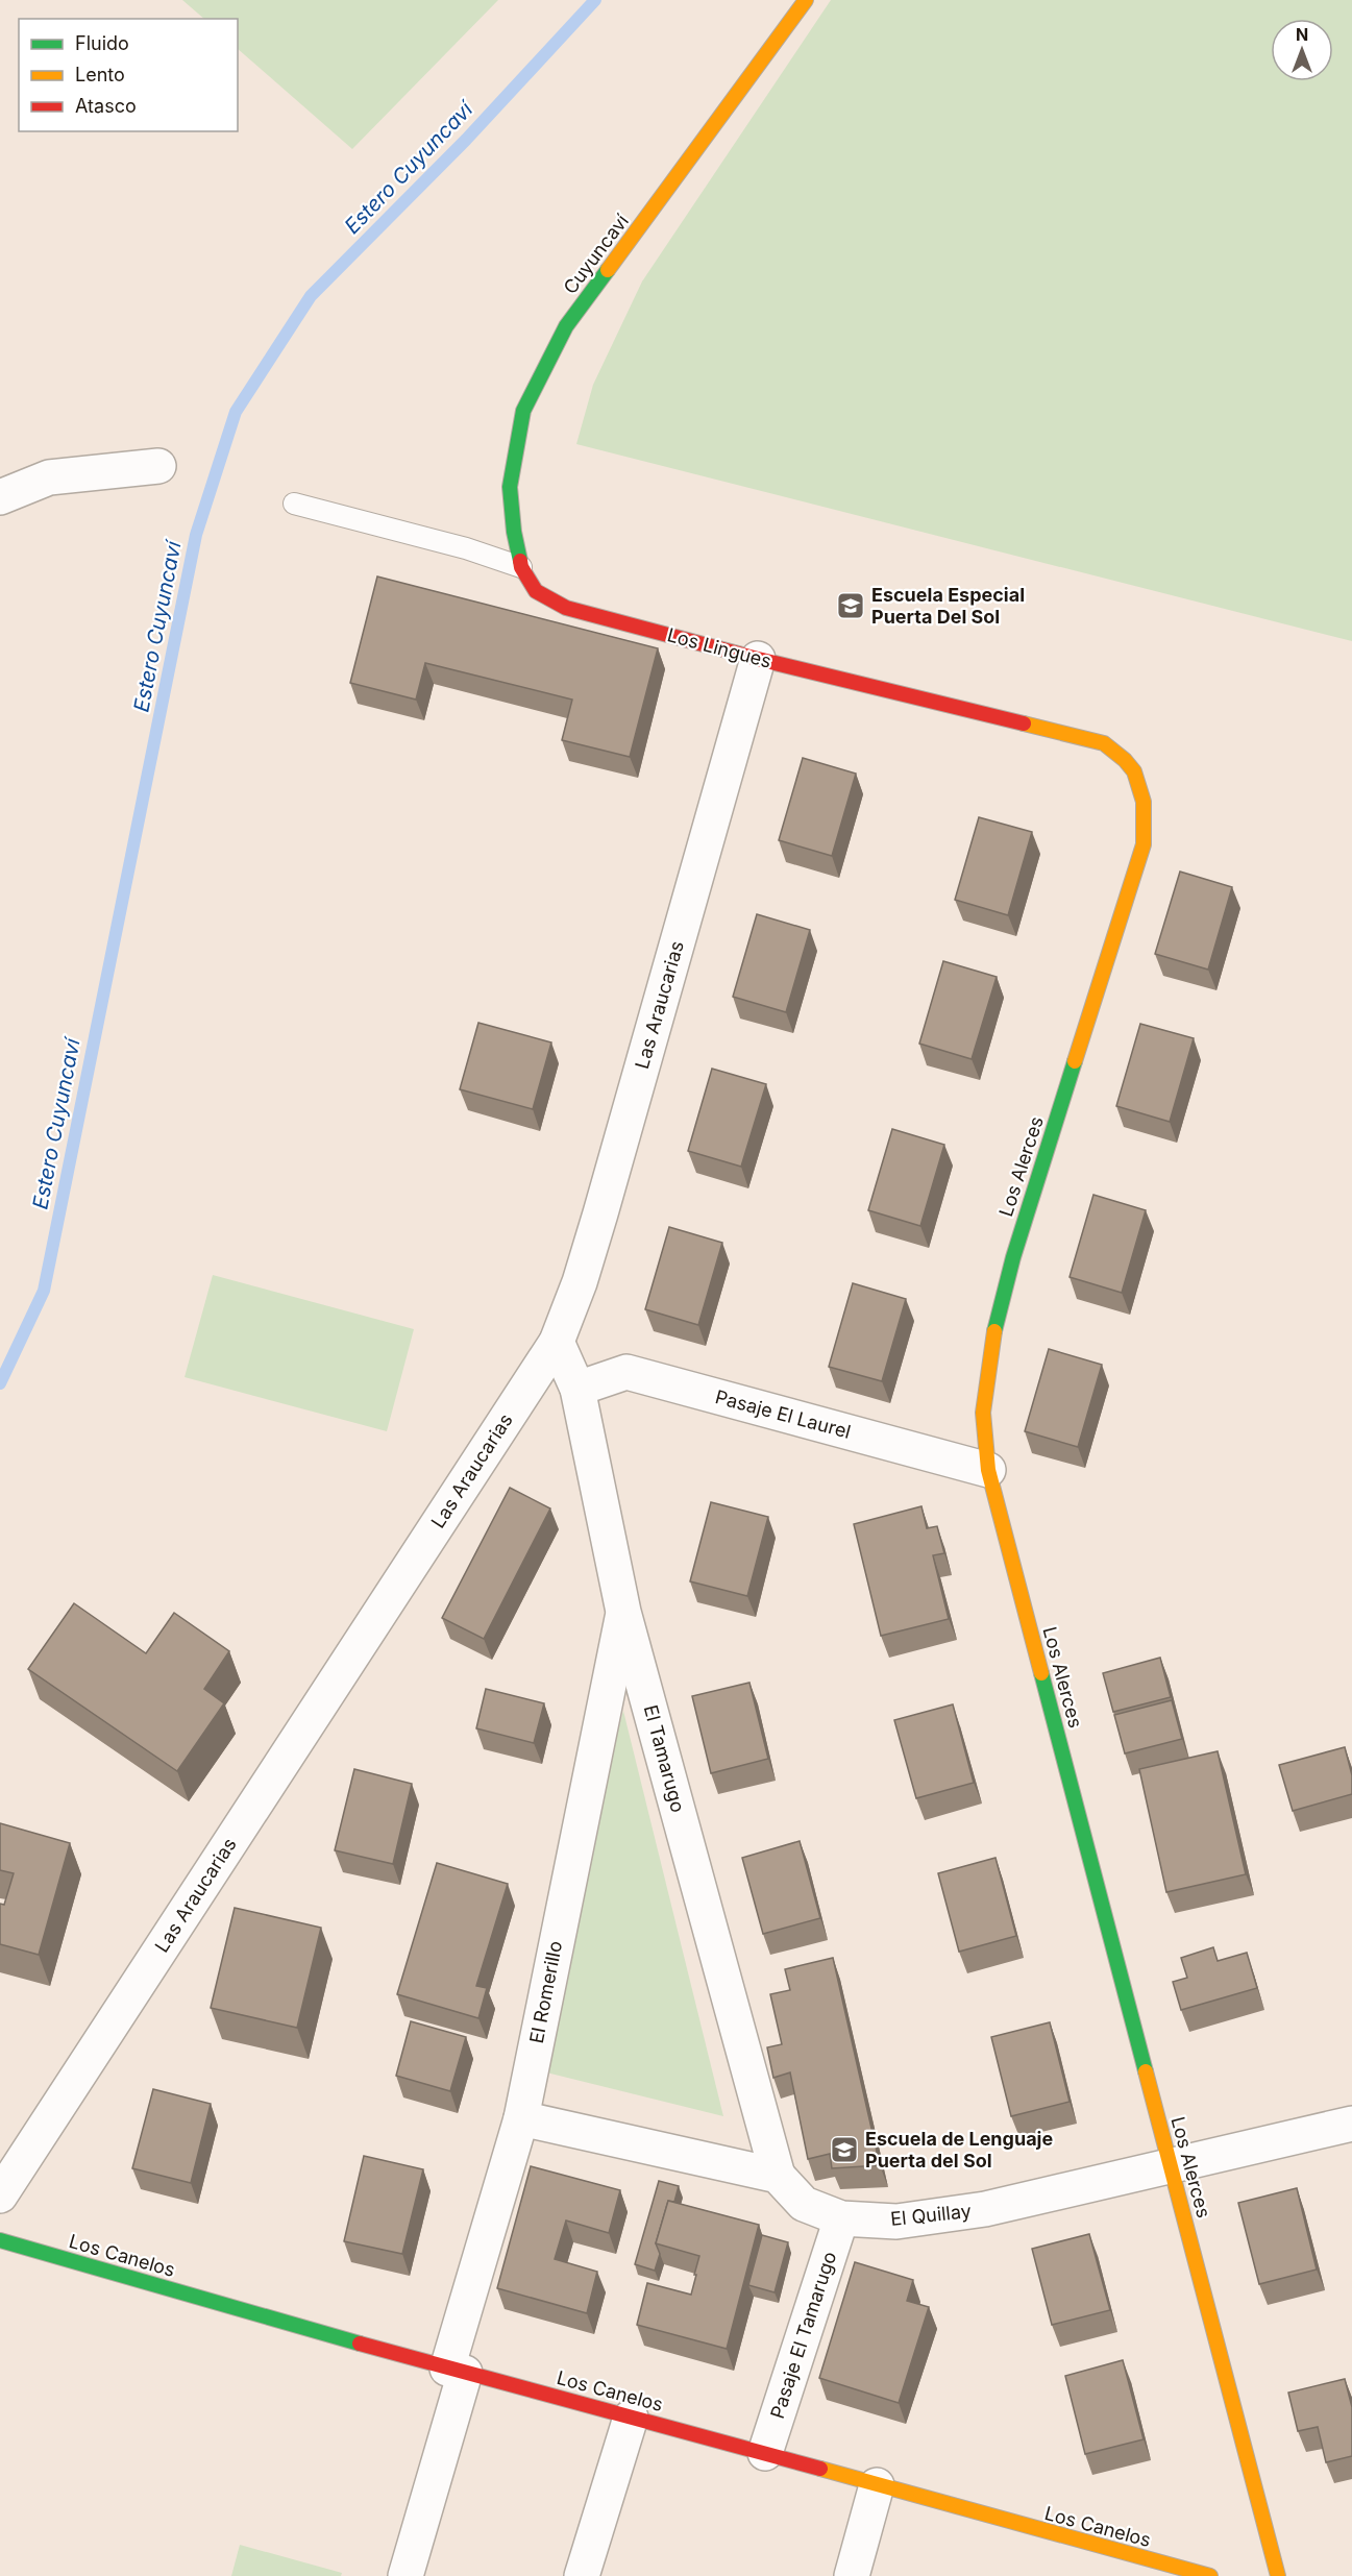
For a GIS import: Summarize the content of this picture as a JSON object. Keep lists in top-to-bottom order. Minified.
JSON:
{"streets":{"street":["Cuyuncaví","Los Lingues","Las Araucarias","Los Alerces","Pasaje El Laurel","El Tamarugo","El Romerillo","El Quillay","Los Canelos","Pasaje El Tamarugo"]},"crossings":[["Cuyuncaví","Los Lingues"],["Los Lingues","Las Araucarias"],["Los Lingues","Los Alerces"],["Las Araucarias","El Tamarugo"],["Los Alerces","Pasaje El Laurel"],["Los Alerces","El Quillay"],["Pasaje El Laurel","El Tamarugo"],["El Tamarugo","El Romerillo"],["El Tamarugo","El Quillay"],["El Romerillo","Los Canelos"],["El Quillay","Pasaje El Tamarugo"],["Los Canelos","Pasaje El Tamarugo"]],"water":["Estero Cuyuncaví"],"places":{"school or university":["Escuela Especial Puerta Del Sol","Escuela de Lenguaje Puerta del Sol"]},"legend":["Fluido","Lento","Atasco"],"north":"top"}
